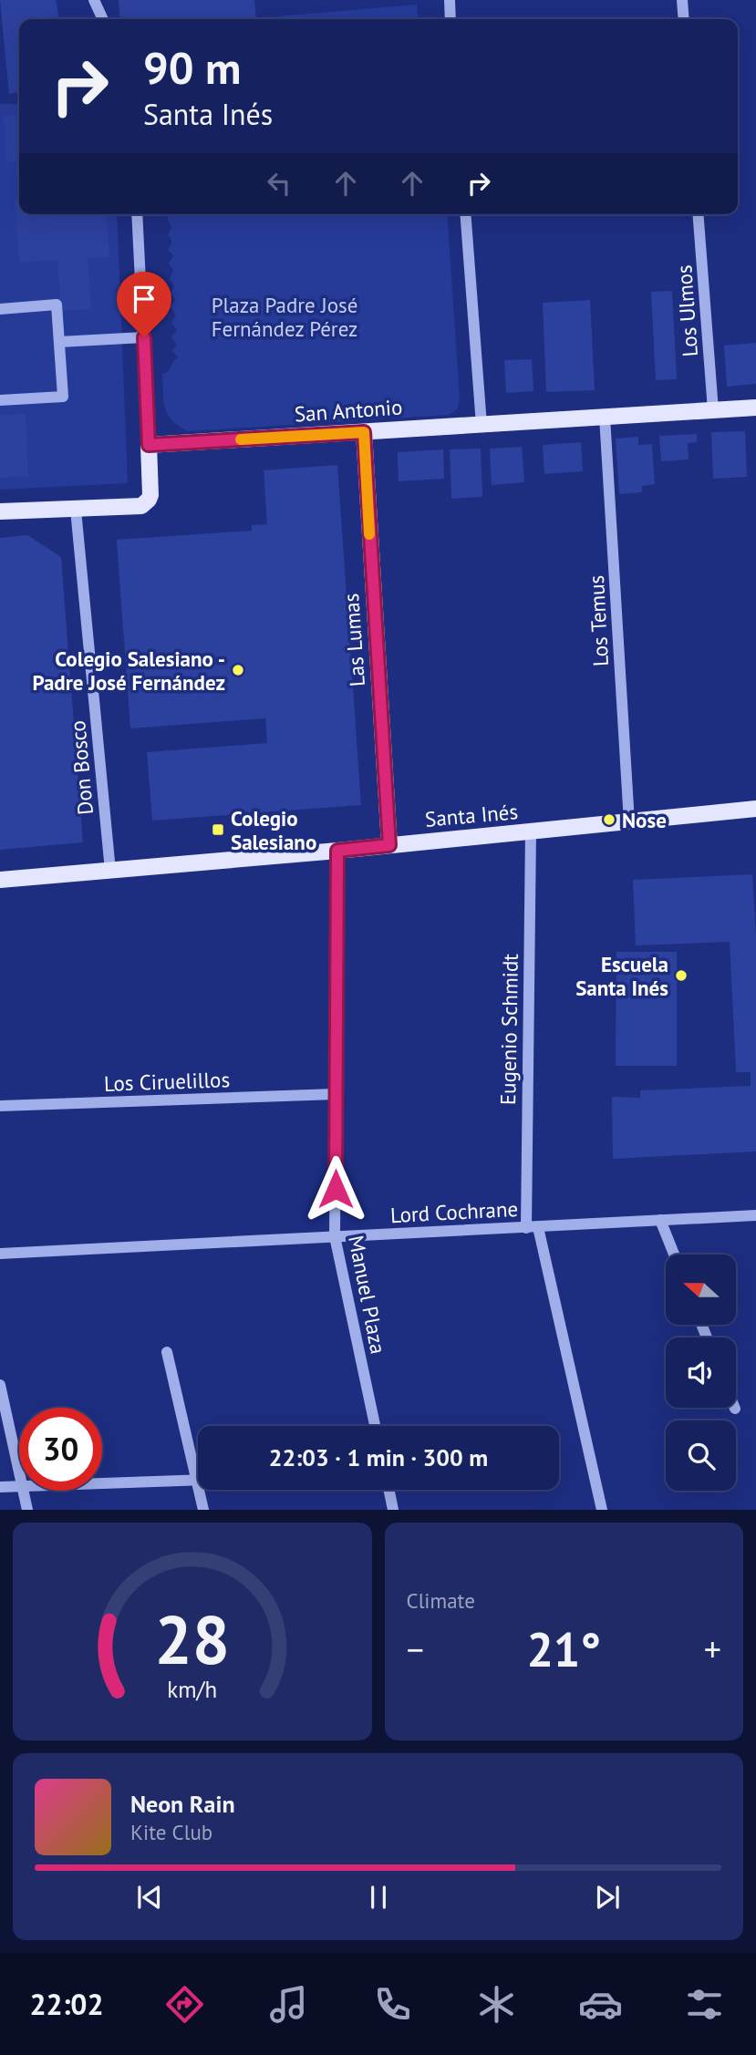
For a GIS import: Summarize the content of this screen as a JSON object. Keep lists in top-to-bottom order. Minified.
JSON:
{"streets":{"main road":["San Antonio","Las Lumas","Santa Inés"],"street":["Los Ulmos","Los Temus","Don Bosco","Eugenio Schmidt","Los Ciruelillos","Lord Cochrane","Manuel Plaza"]},"crossings":[["Los Ulmos","San Antonio"],["San Antonio","Los Temus"],["San Antonio","Las Lumas"],["Los Temus","Santa Inés"],["Las Lumas","Santa Inés"],["Don Bosco","Santa Inés"],["Santa Inés","Eugenio Schmidt"],["Santa Inés","Manuel Plaza"],["Eugenio Schmidt","Lord Cochrane"],["Los Ciruelillos","Manuel Plaza"],["Lord Cochrane","Manuel Plaza"]],"parks":["Plaza Padre José Fernández Pérez"],"places":{"other":["Colegio Salesiano - Padre José Fernández","Nose","Escuela Santa Inés"],"transit":["Colegio Salesiano"]},"north":"left","page":{"turn":["90 m","Santa Inés"],"limit":"30","trip":"22:03 · 1 min · 300 m","tile":"Climate","heat":["−","21°","+"],"song":["Neon Rain","Kite Club"],"tabs":"22:02","gauge":["28","km/h"]}}
